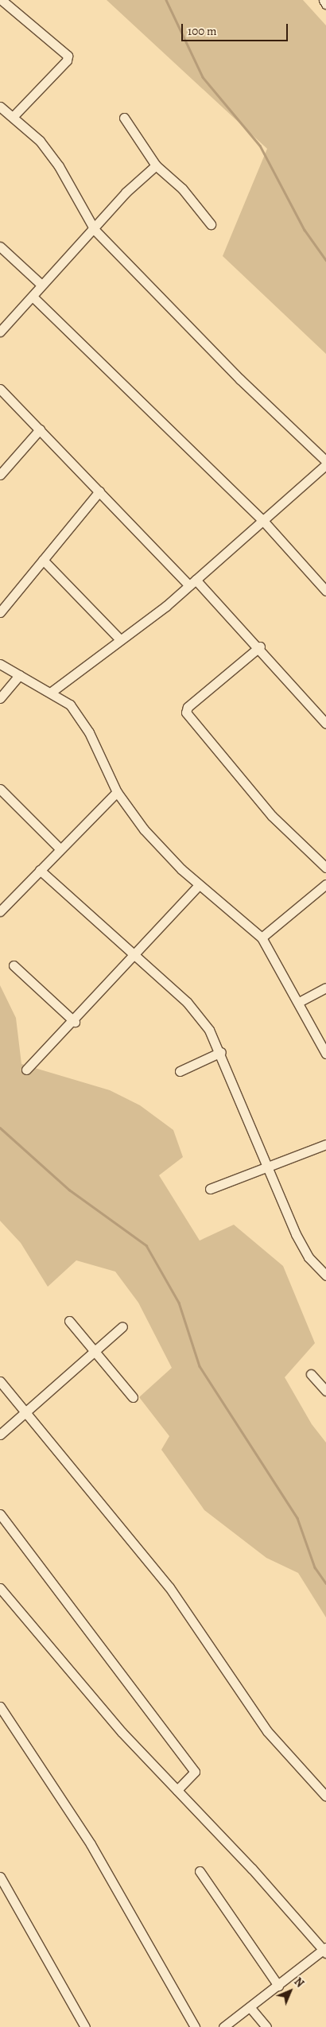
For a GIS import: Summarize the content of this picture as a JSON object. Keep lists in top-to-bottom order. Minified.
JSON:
{"scale_bar":"100 m","north":"top right"}
